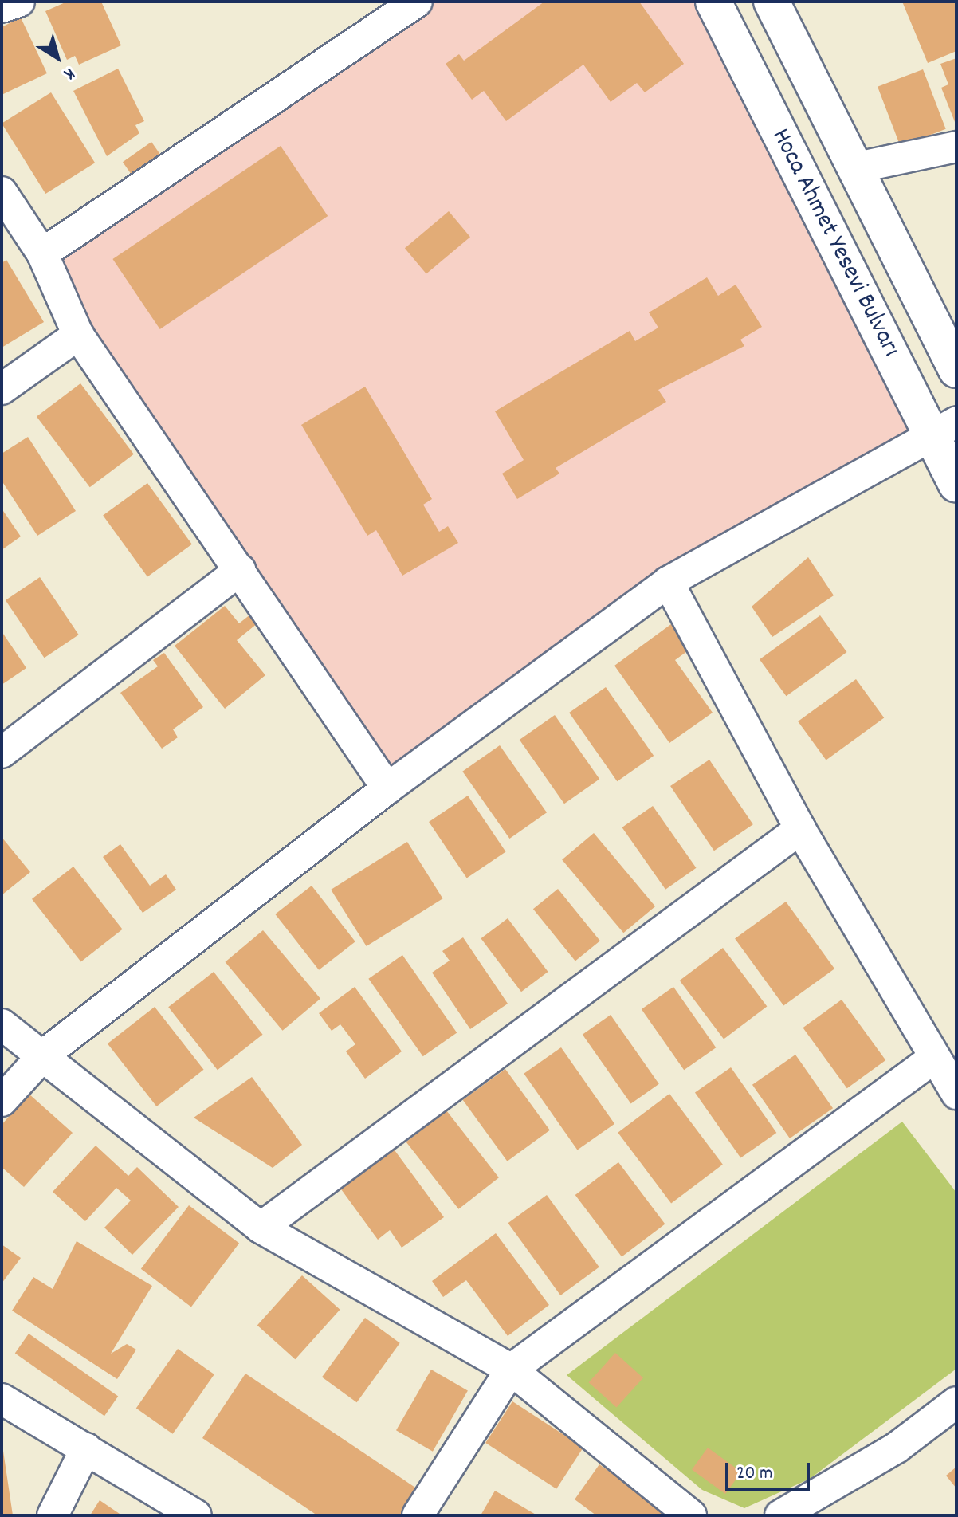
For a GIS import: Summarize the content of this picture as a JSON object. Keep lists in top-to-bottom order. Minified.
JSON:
{"streets":{"main road":["Hoca Ahmet Yesevi Bulvarı"]},"scale_bar":"20 m","north":"bottom right"}
